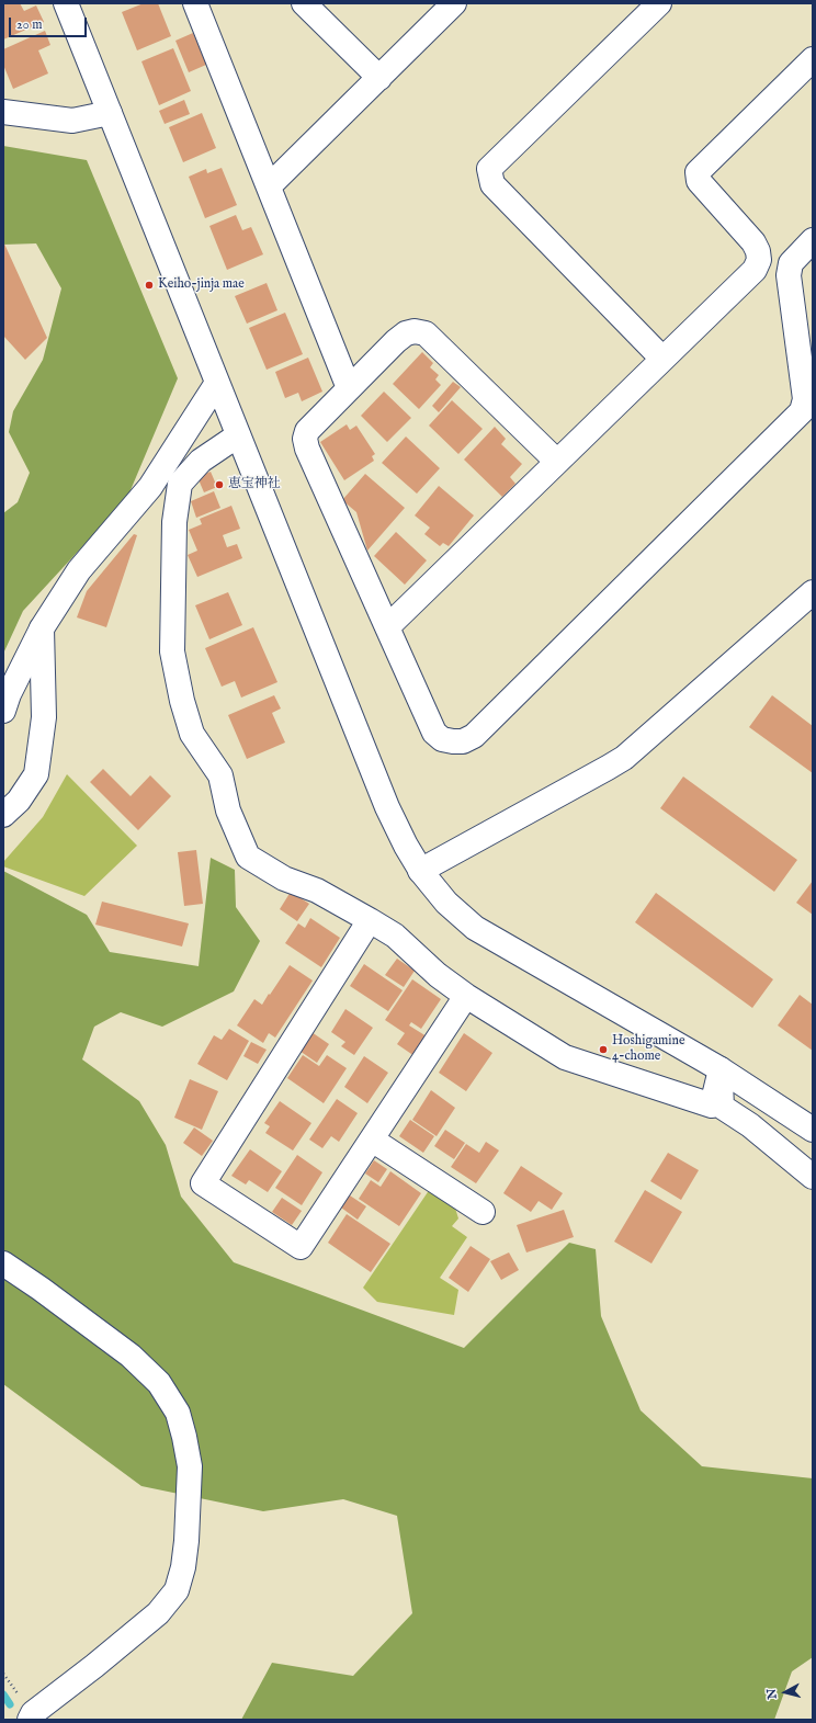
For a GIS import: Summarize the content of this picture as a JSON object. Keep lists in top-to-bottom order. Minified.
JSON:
{"places":["Keiho-jinja mae","恵宝神社","Hoshigamine 4-chome"],"scale_bar":"20 m","north":"left"}
